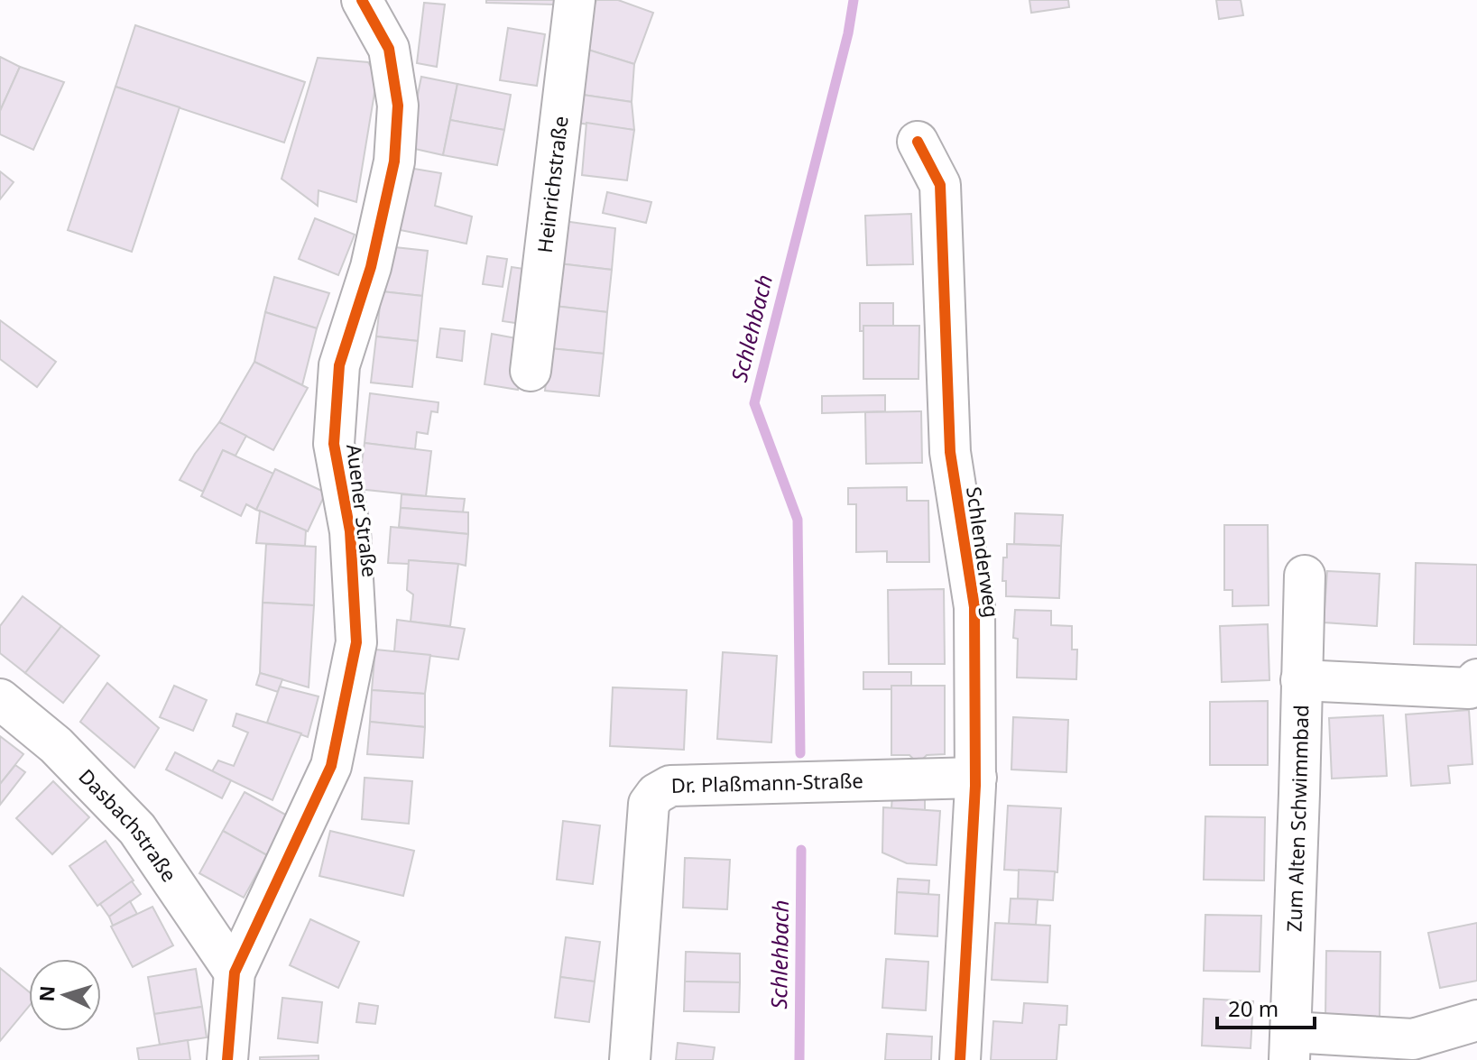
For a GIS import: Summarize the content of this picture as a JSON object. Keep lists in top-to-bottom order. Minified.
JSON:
{"streets":{"street":["Heinrichstraße","Auener Straße","Schlenderweg","Dr. Plaßmann-Straße","Zum Alten Schwimmbad","Dasbachstraße"]},"crossings":[["Auener Straße","Dasbachstraße"],["Schlenderweg","Dr. Plaßmann-Straße"]],"water":["Schlehbach"],"scale_bar":"20 m","north":"left"}
